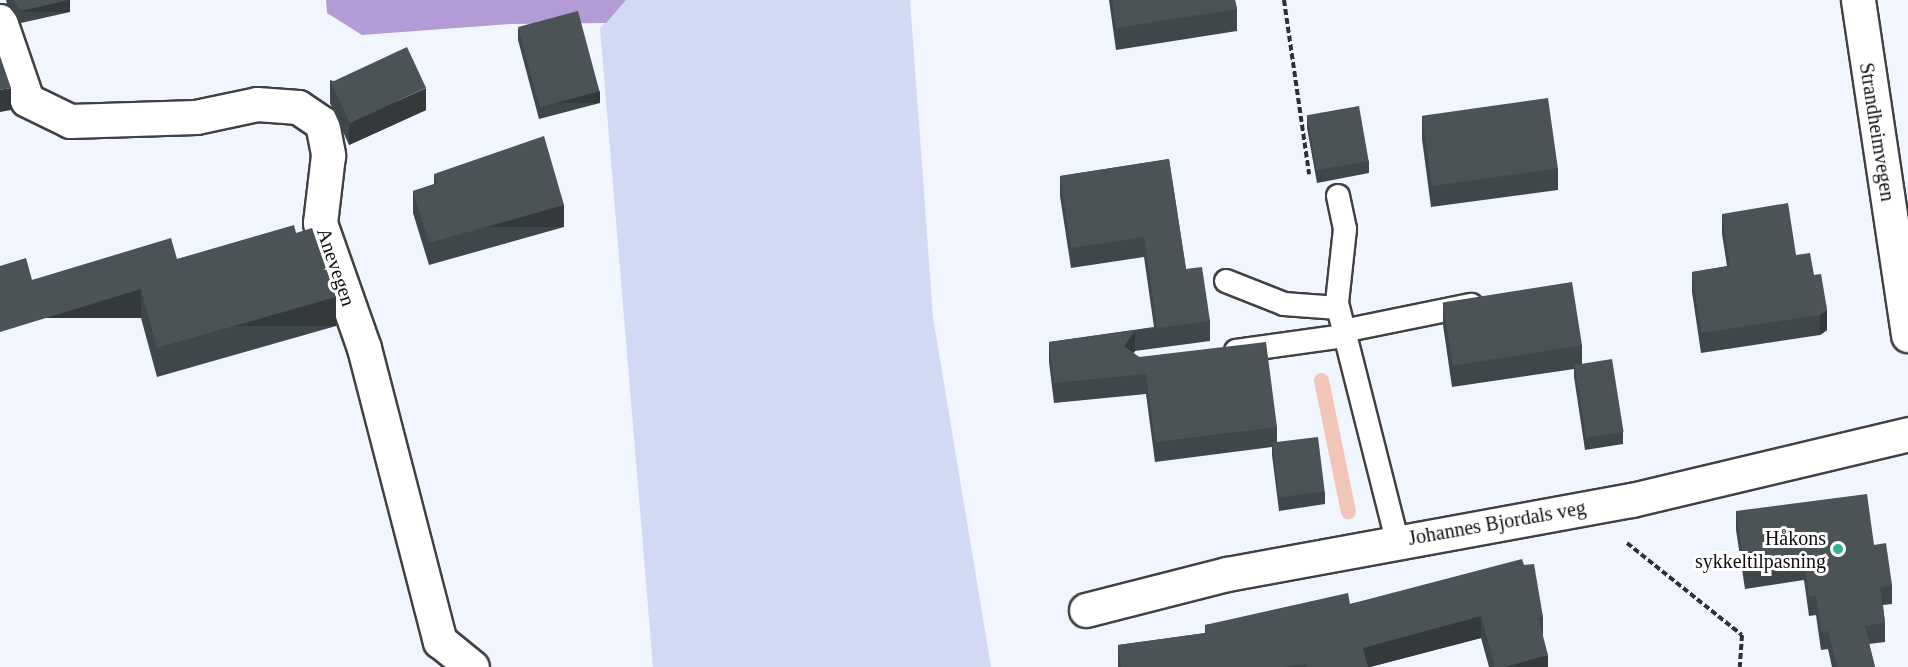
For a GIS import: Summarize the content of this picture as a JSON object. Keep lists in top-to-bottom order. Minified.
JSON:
{"streets":{"street":["Strandheimvegen","Anevegen","Johannes Bjordals veg"]},"places":["Håkons sykkeltilpasning"]}
